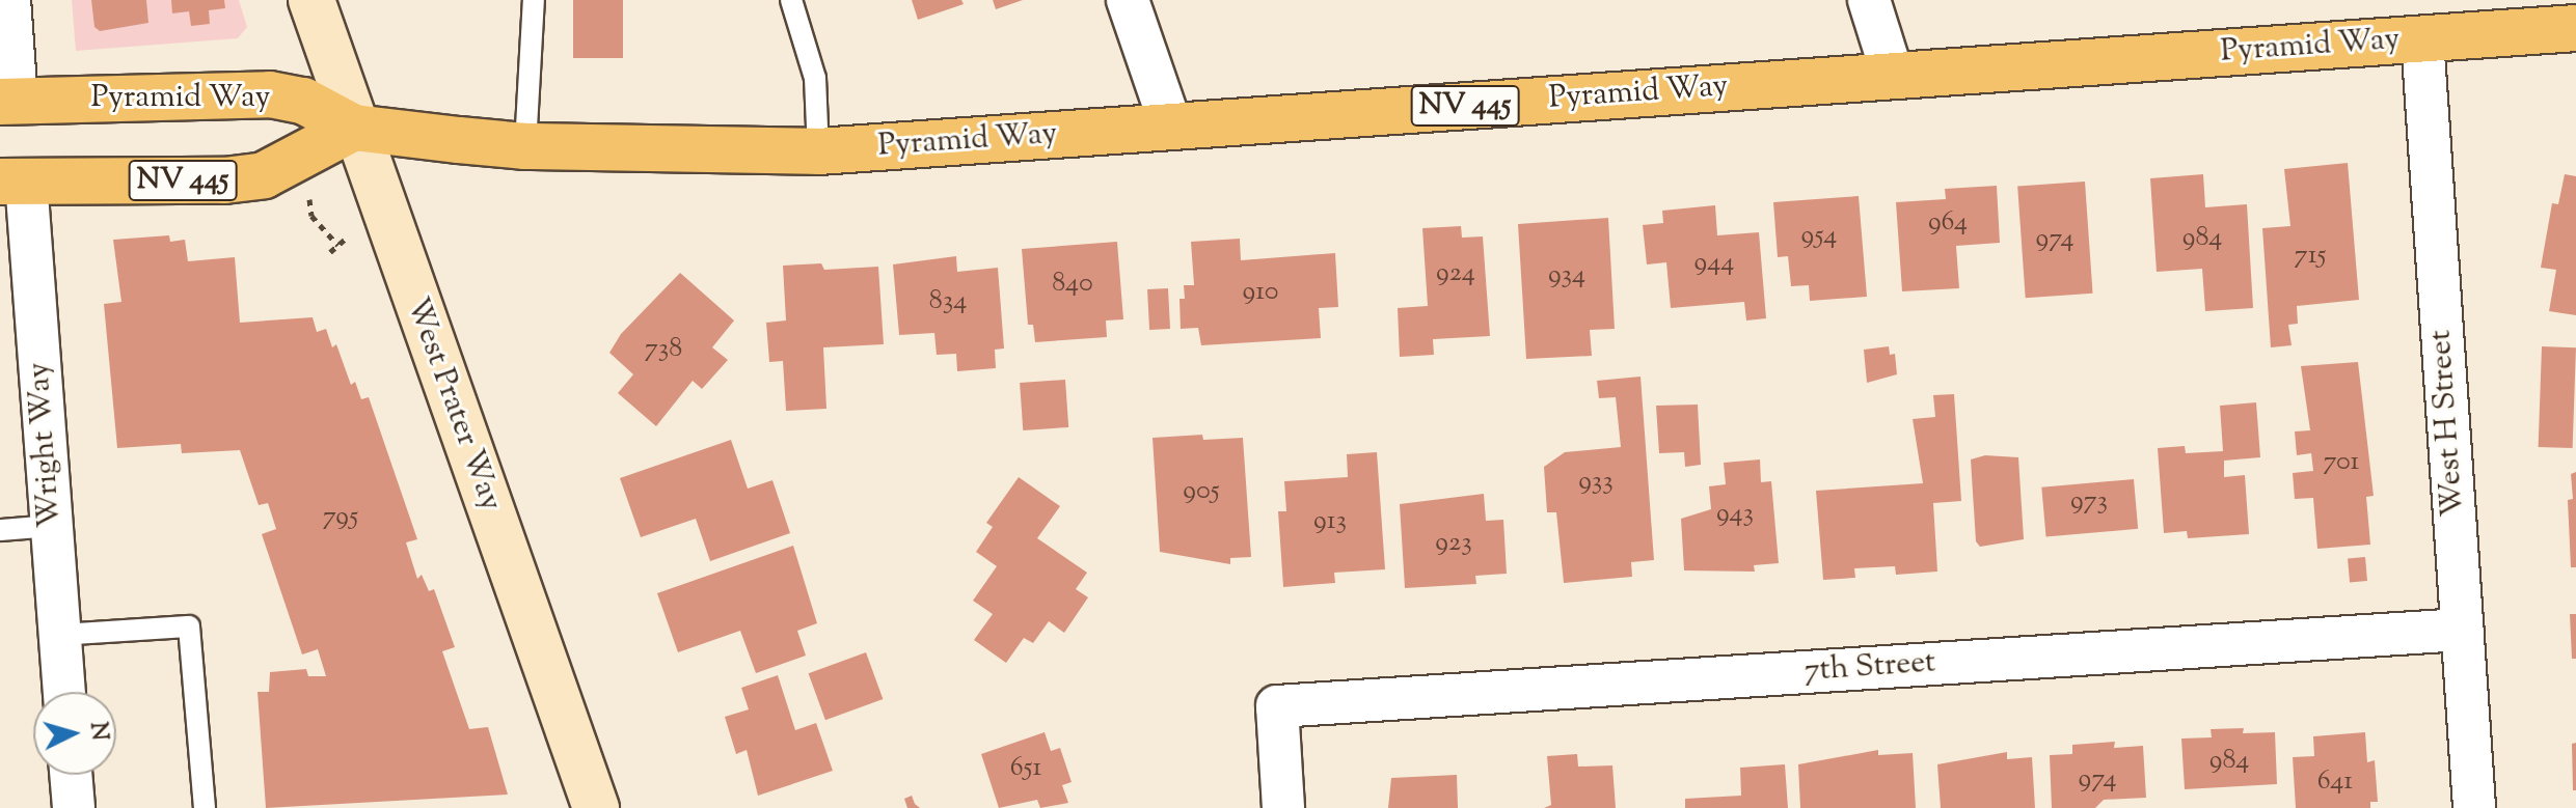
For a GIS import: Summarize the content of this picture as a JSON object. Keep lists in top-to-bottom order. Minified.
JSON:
{"streets":{"main road":["Pyramid Way","NV 445","West Prater Way"],"street":["West H Street","Wright Way","7th Street"]},"crossings":[["Pyramid Way","NV 445"],["Pyramid Way","West Prater Way"],["Pyramid Way","West H Street"],["NV 445","West Prater Way"],["NV 445","Wright Way"],["West H Street","7th Street"]],"house_numbers":["964","954","984","974","715","944","924","934","840","910","834","738","701","933","905","973","943","795","913","923","984","651","974","641"],"north":"right"}
